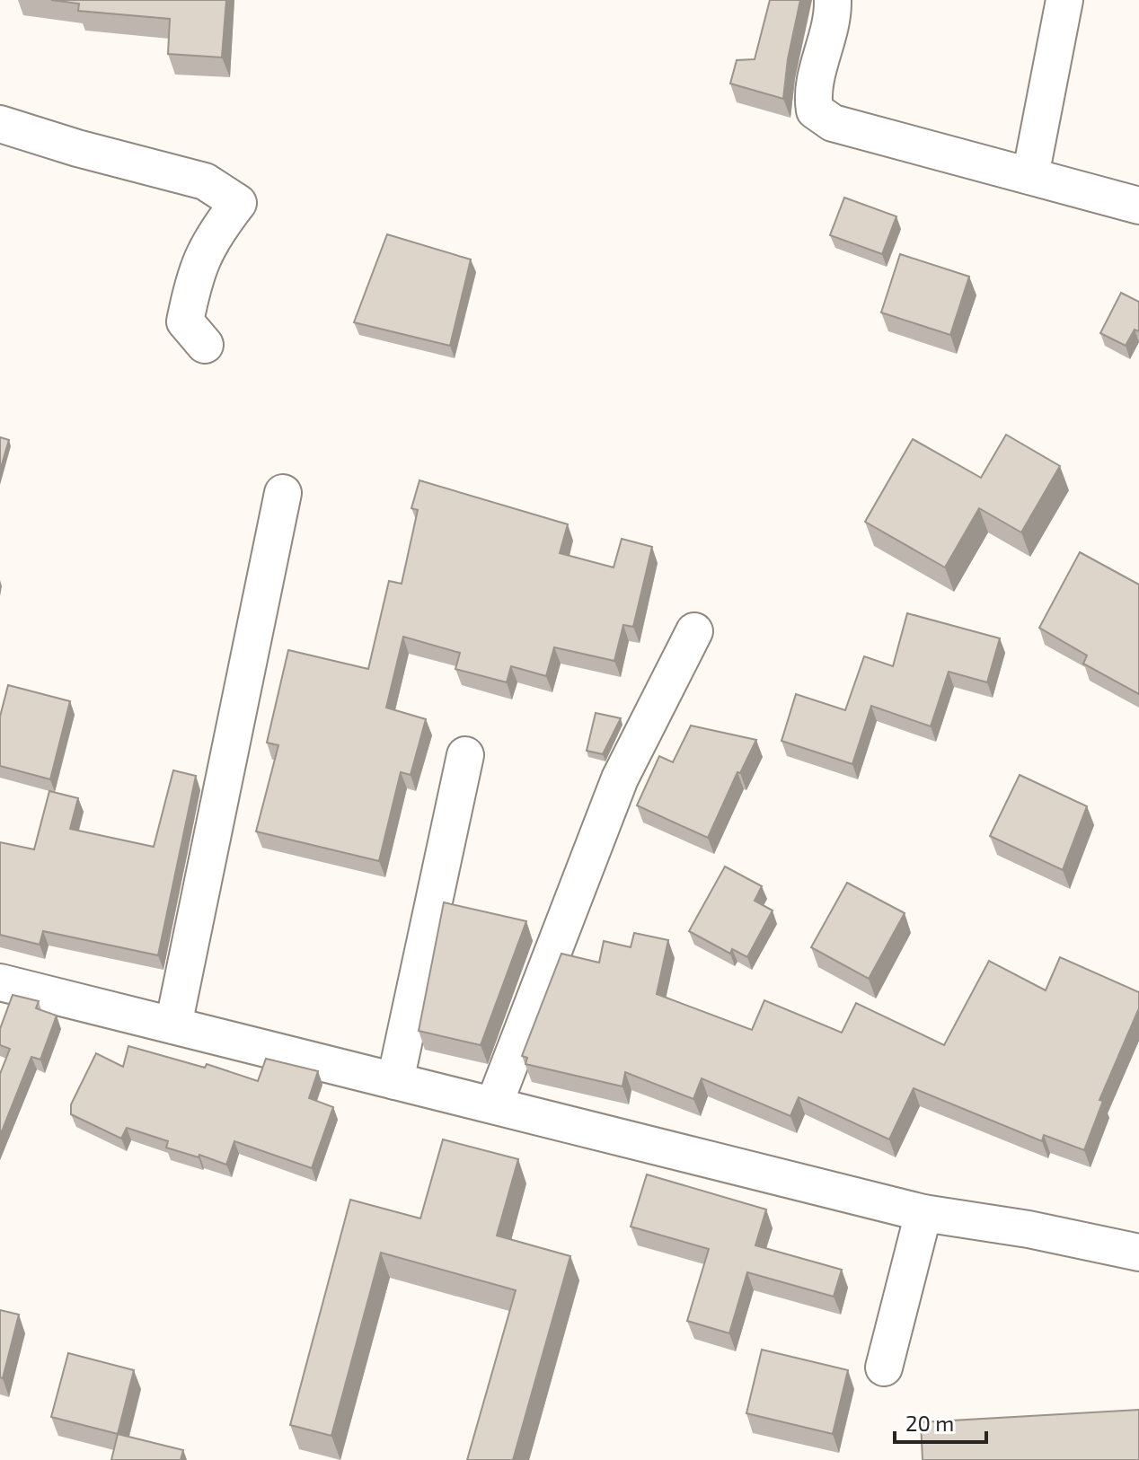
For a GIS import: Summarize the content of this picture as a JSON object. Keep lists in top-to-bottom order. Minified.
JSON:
{"scale_bar":"20 m"}
